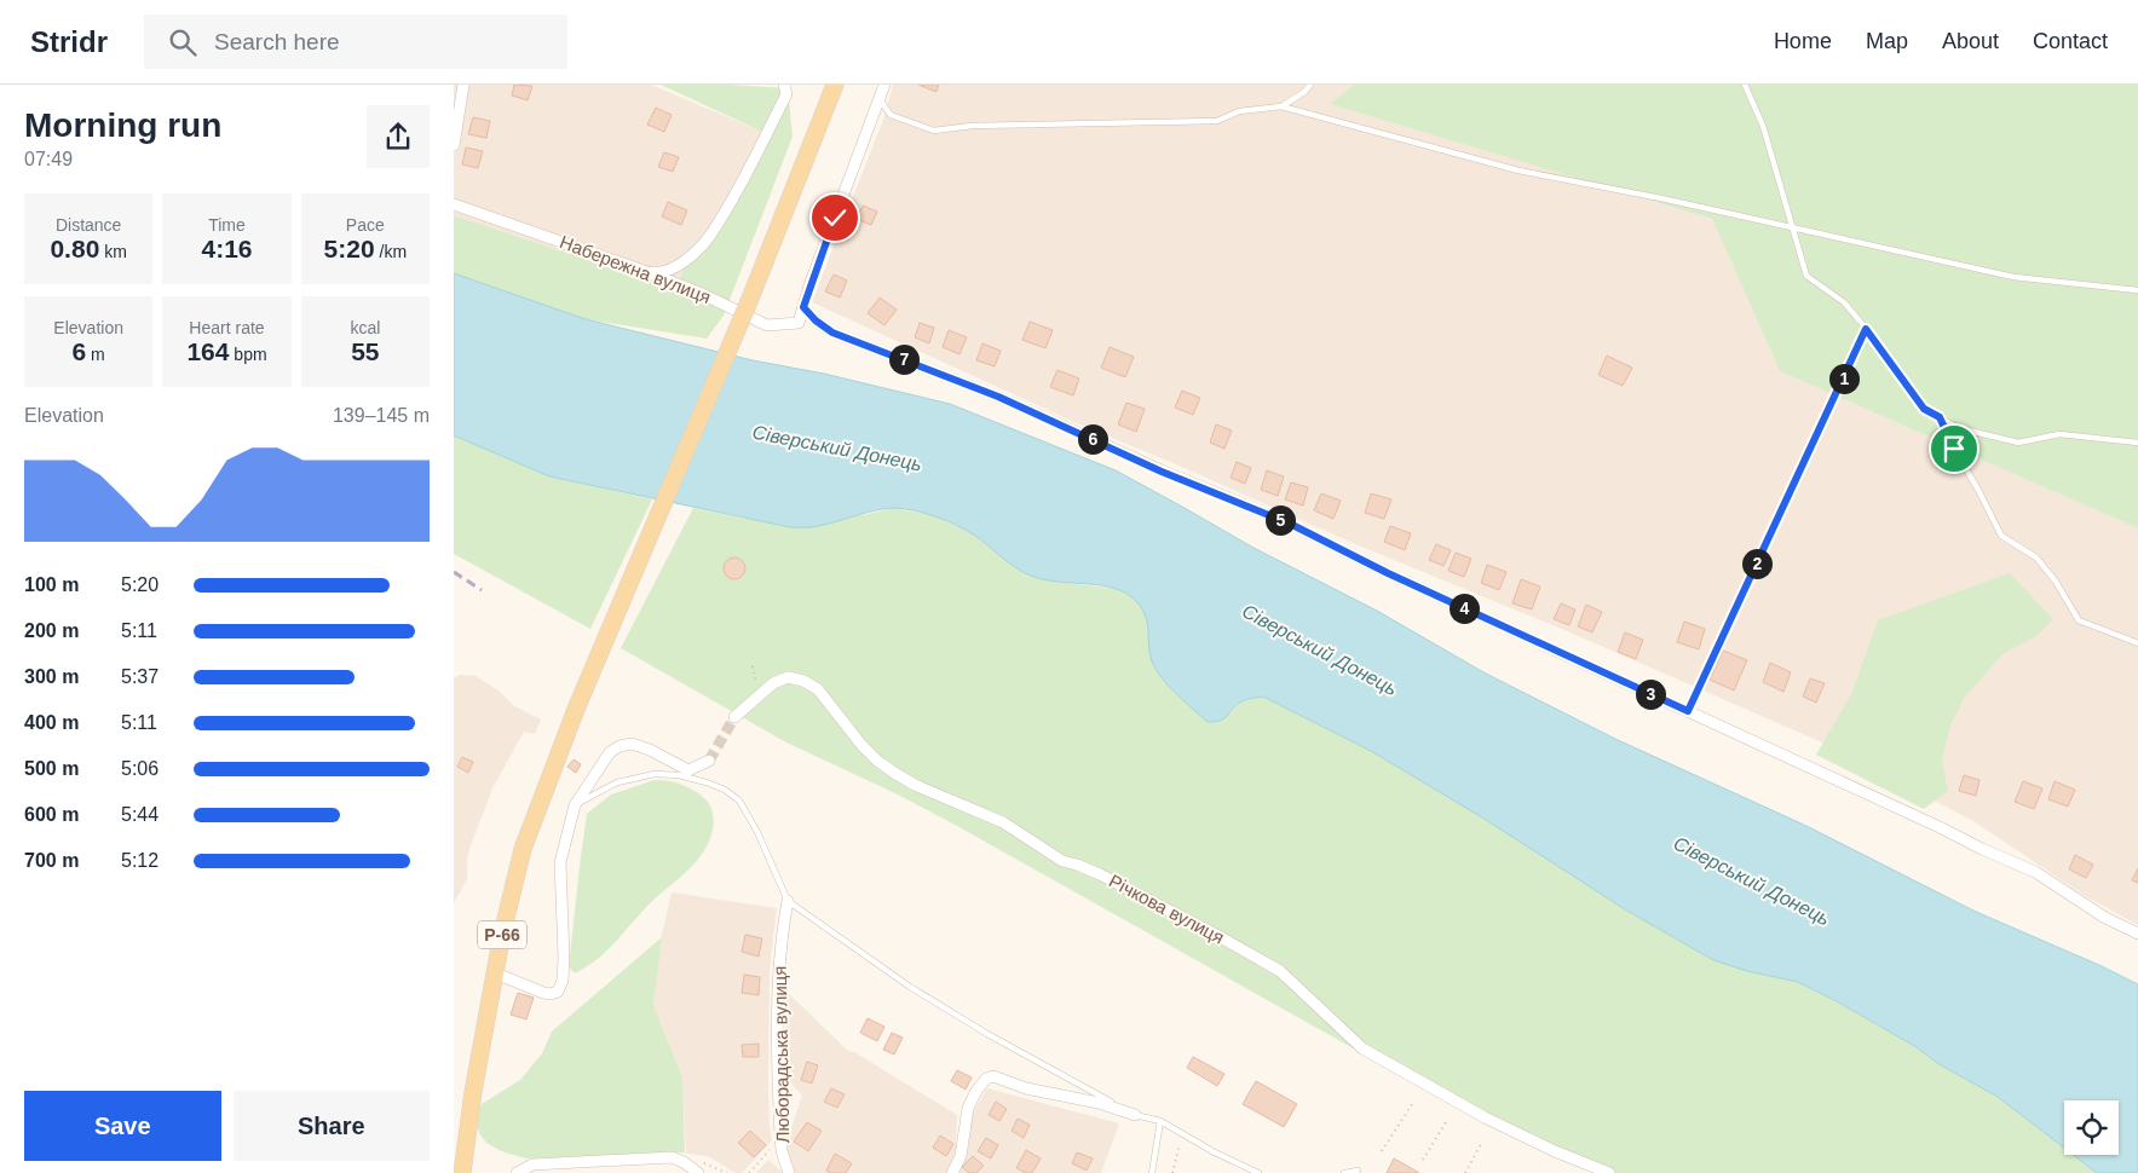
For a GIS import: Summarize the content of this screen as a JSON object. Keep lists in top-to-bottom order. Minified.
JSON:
{"streets":{"main road":["Р-66"],"street":["Набережна вулиця","Річкова вулиця","Люборадська вулиця"]},"water":["Сіверський Донець"],"page":{"header":"Stridr","search":"Search here","nav":["Home","Map","About","Contact"],"heading":["Morning run","07:49"],"stats":[["Distance","0.80 km"],["Time","4:16"],["Pace","5:20 /km"],["Elevation","6 m"],["Heart rate","164 bpm"],["kcal","55"]],"pins":["7","1","6","5","2","4","3"],"chart":["Elevation","139–145 m"],"list":[{"name":"100 m","note":"5:20"},{"name":"200 m","note":"5:11"},{"name":"300 m","note":"5:37"},{"name":"400 m","note":"5:11"},{"name":"500 m","note":"5:06"},{"name":"600 m","note":"5:44"},{"name":"700 m","note":"5:12"}],"buttons":["Save","Share"]}}
